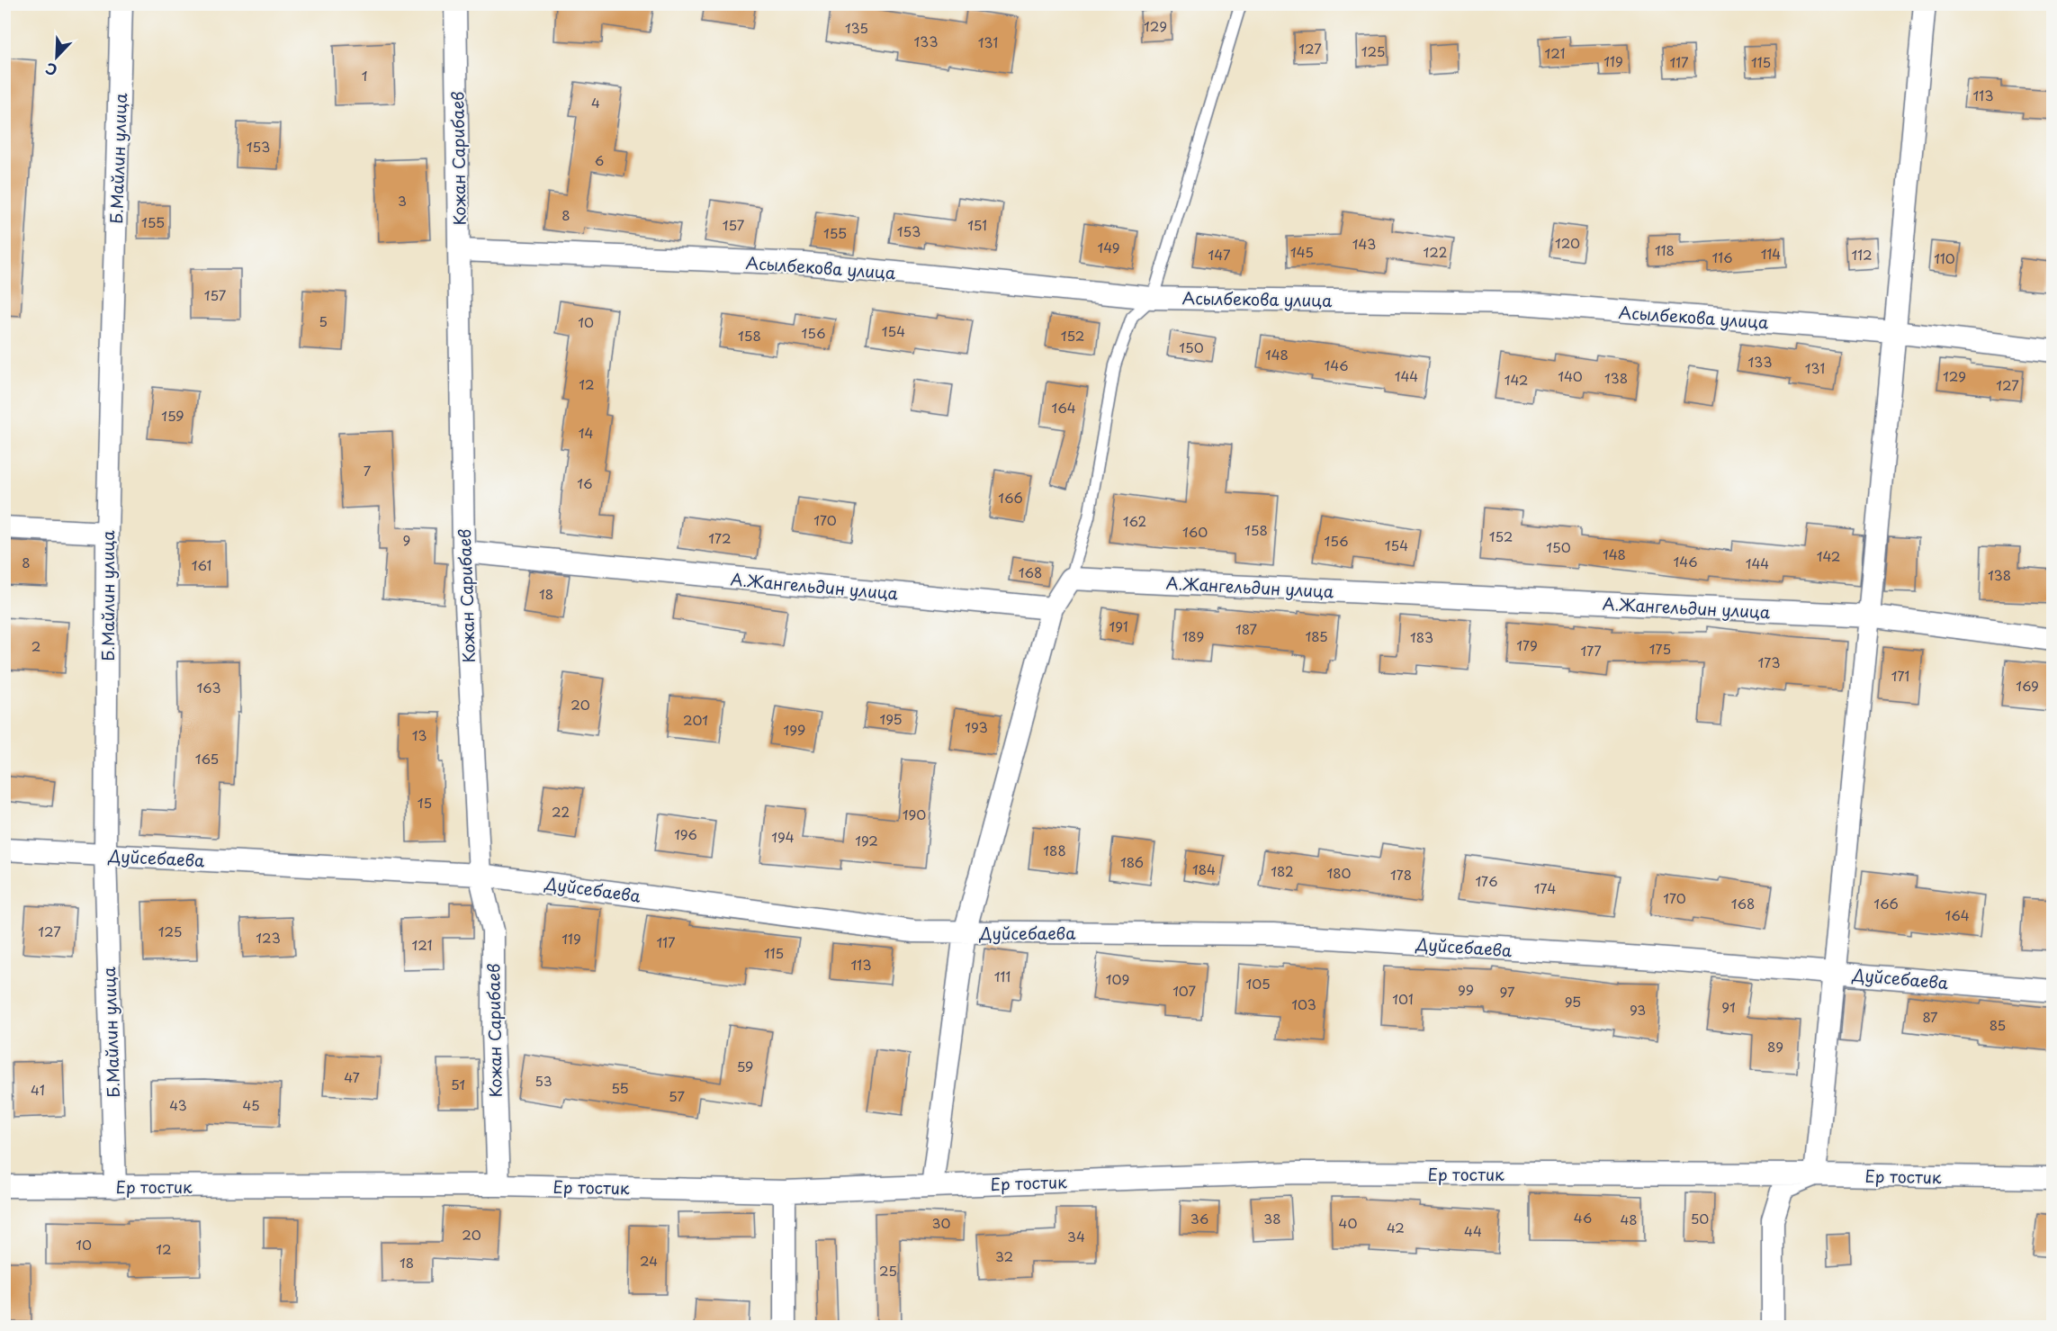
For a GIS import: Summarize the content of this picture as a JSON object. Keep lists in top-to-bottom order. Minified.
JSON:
{"streets":{"street":["Б.Майлин улица","Кожан Сарибаев","Асылбекова улица","А.Жангельдин улица","Дуйсебаева","Ер тостик"]},"crossings":[["Б.Майлин улица","Дуйсебаева"],["Б.Майлин улица","Ер тостик"],["Кожан Сарибаев","Асылбекова улица"],["Кожан Сарибаев","А.Жангельдин улица"],["Кожан Сарибаев","Дуйсебаева"],["Кожан Сарибаев","Ер тостик"]],"house_numbers":["129","135","133","131","127","125","121","119","117","115","1","113","4","153","6","3","8","155","157","151","153","155","120","143","149","118","145","122","114","147","112","116","110","157","5","10","154","156","158","152","150","148","133","146","131","144","140","129","138","142","12","127","164","159","14","7","16","166","170","162","158","160","152","172","9","156","154","150","148","142","146","8","144","161","168","138","18","191","187","189","185","183","179","2","175","177","173","171","169","163","20","195","201","193","199","13","165","15","22","190","196","194","192","188","186","184","182","180","178","176","174","170","168","166","164","127","125","123","119","117","121","115","113","111","109","105","99","107","97","101","95","103","91","93","87","85","89","59","47","53","51","55","41","57","43","45","46","36","38","50","48","30","40","42","44","20","34","10","12","32","24","18","25"],"north":"bottom left"}
